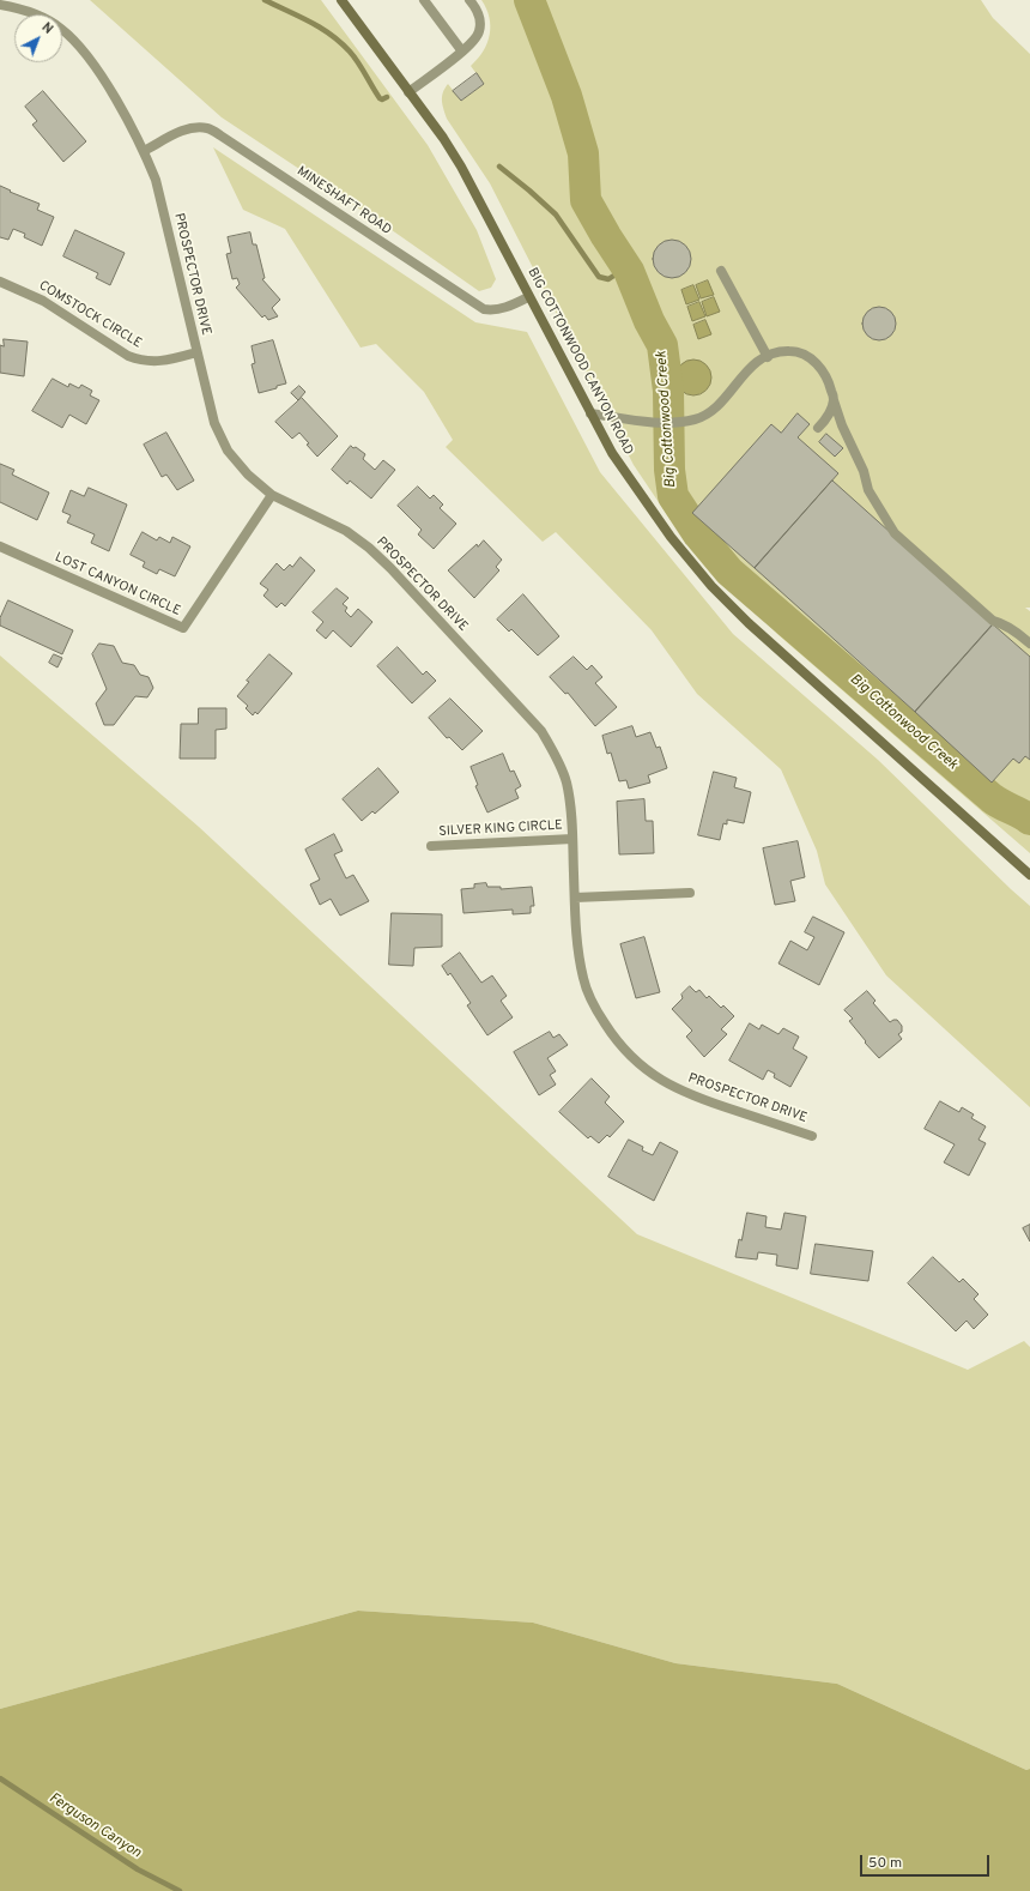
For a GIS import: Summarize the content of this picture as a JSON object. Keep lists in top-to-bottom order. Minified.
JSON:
{"streets":{"main road":["BIG COTTONWOOD CANYON ROAD"],"street":["MINESHAFT ROAD","PROSPECTOR DRIVE","COMSTOCK CIRCLE","LOST CANYON CIRCLE","SILVER KING CIRCLE"]},"crossings":[["MINESHAFT ROAD","PROSPECTOR DRIVE"],["MINESHAFT ROAD","BIG COTTONWOOD CANYON ROAD"],["PROSPECTOR DRIVE","COMSTOCK CIRCLE"],["PROSPECTOR DRIVE","LOST CANYON CIRCLE"],["PROSPECTOR DRIVE","SILVER KING CIRCLE"]],"water":["Big Cottonwood Creek","Ferguson Canyon"],"scale_bar":"50 m","north":"top right"}
